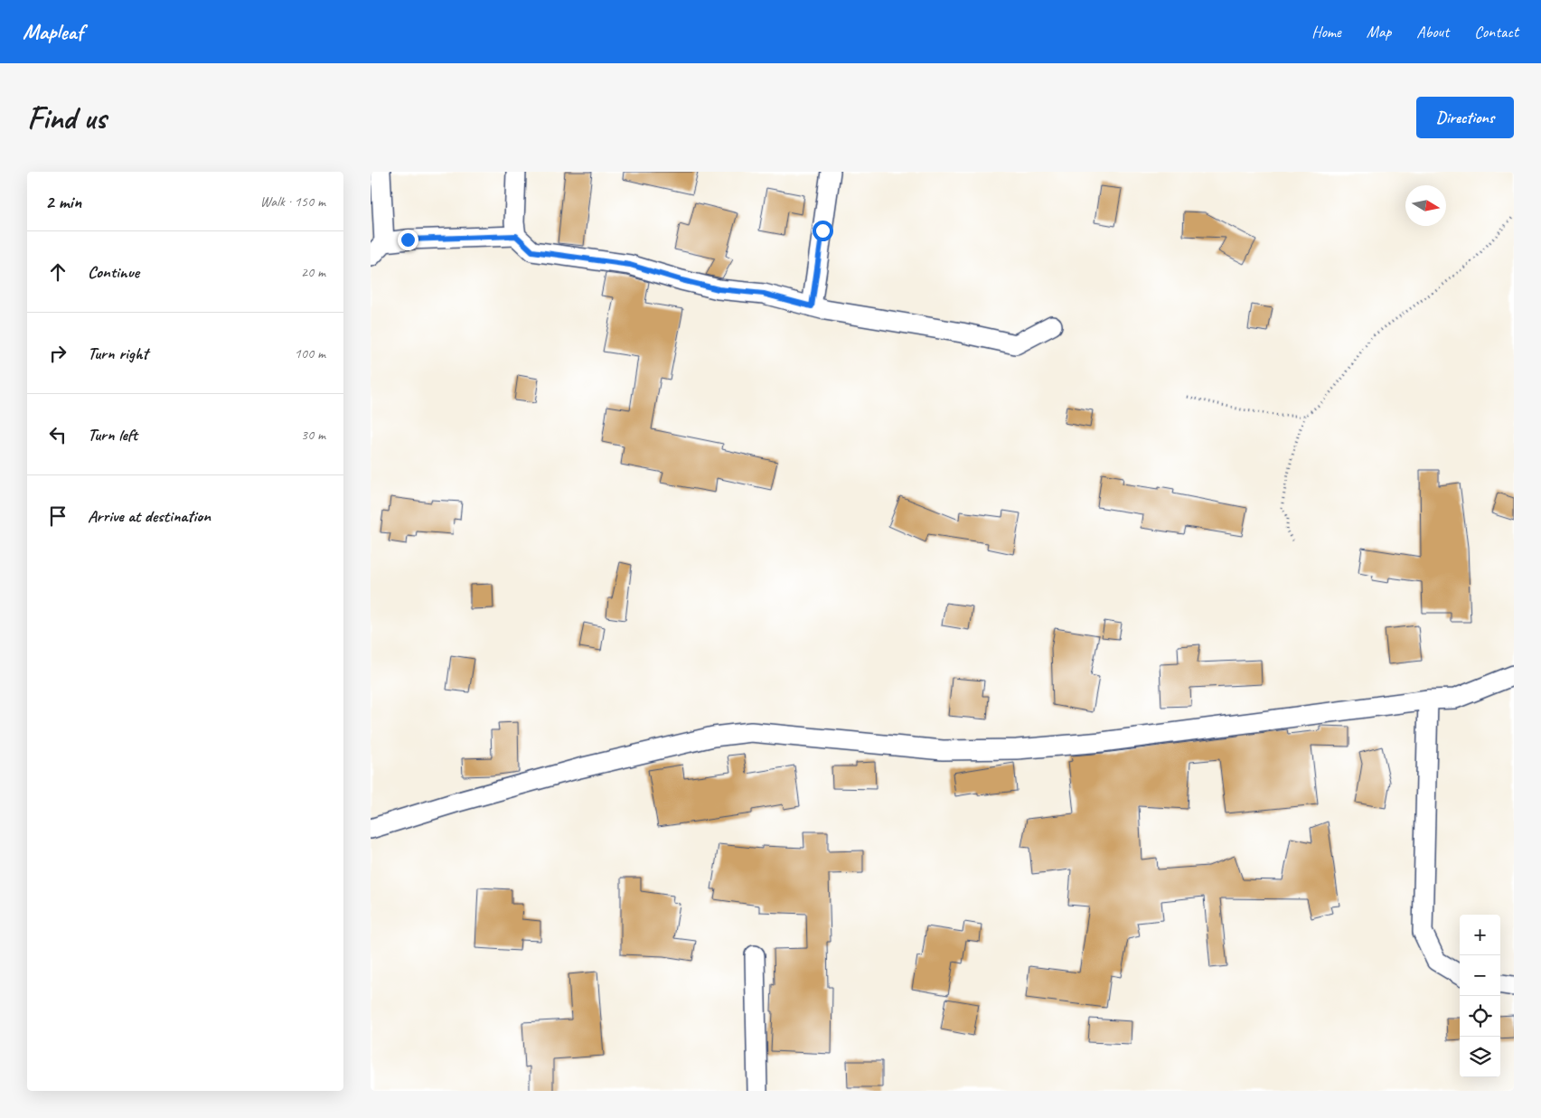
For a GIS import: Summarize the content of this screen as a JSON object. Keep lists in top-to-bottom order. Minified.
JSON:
{"north":"right","page":{"header":"Mapleaf","nav":["Home","Map","About","Contact"],"buttons":"Directions","title":"Find us","heading":["2 min","Walk · 150 m"],"list":[["Continue","20 m"],["Turn right","100 m"],["Turn left","30 m"],"Arrive at destination"],"map_buttons":["+","−"]}}
